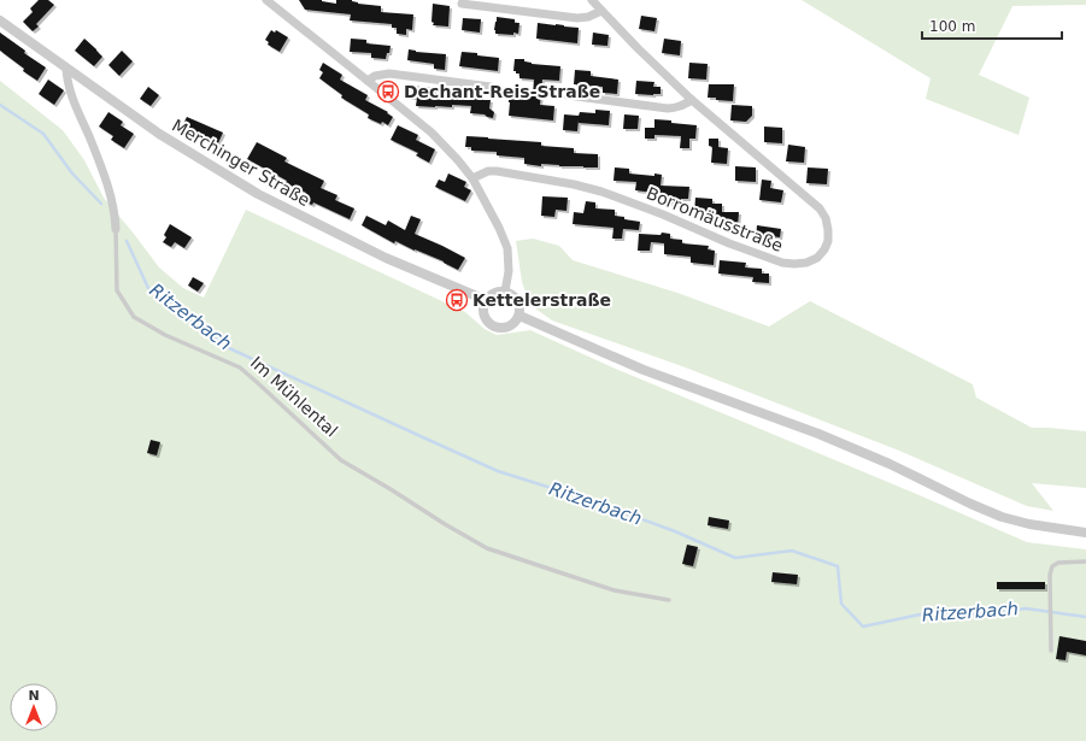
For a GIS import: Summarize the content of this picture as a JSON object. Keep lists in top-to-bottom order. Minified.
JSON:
{"streets":{"street":["Merchinger Straße","Borromäusstraße","Im Mühlental"]},"crossings":[["Merchinger Straße","Im Mühlental"]],"water":["Ritzerbach"],"places":{"bus stop":["Dechant-Reis-Straße","Kettelerstraße"]},"scale_bar":"100 m","north":"top"}
